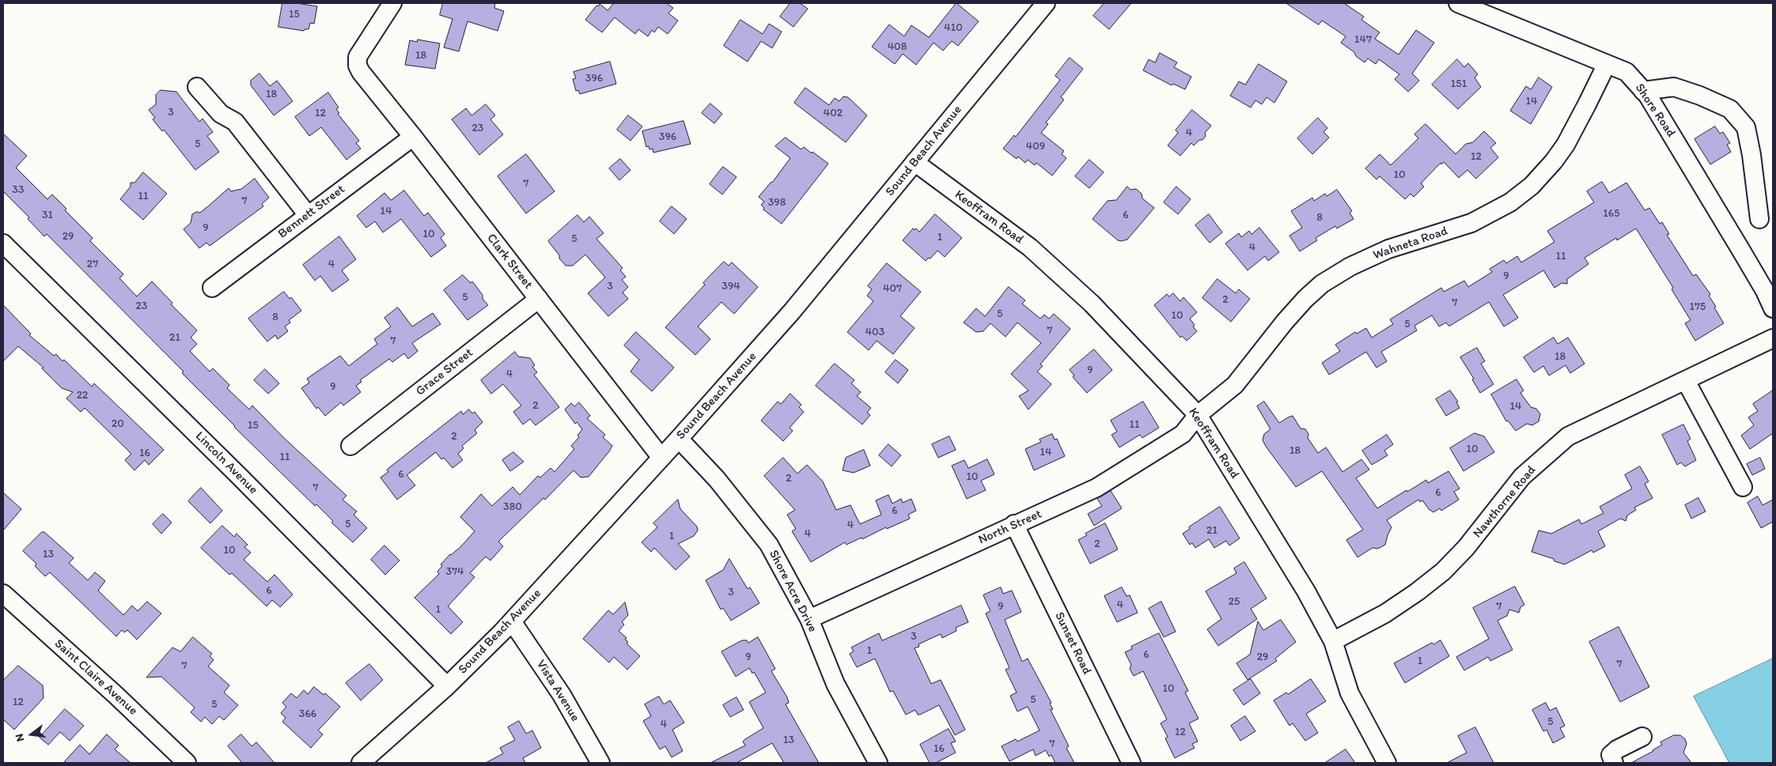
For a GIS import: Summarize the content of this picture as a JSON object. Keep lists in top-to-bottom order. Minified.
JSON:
{"streets":{"street":["Shore Road","Sound Beach Avenue","Bennett Street","Keoffram Road","Wahneta Road","Clark Street","Grace Street","Lincoln Avenue","Nawthorne Road","North Street","Shore Acre Drive","Sunset Road","Saint Claire Avenue","Vista Avenue"]},"crossings":[["Shore Road","Wahneta Road"],["Sound Beach Avenue","Keoffram Road"],["Sound Beach Avenue","Clark Street"],["Sound Beach Avenue","Lincoln Avenue"],["Sound Beach Avenue","Shore Acre Drive"],["Sound Beach Avenue","Vista Avenue"],["Bennett Street","Clark Street"],["Keoffram Road","Wahneta Road"],["Keoffram Road","Nawthorne Road"],["Keoffram Road","North Street"],["Wahneta Road","North Street"],["Clark Street","Grace Street"],["North Street","Shore Acre Drive"],["North Street","Sunset Road"]],"house_numbers":["15","410","147","408","18","396","151","18","14","3","12","402","23","4","396","5","409","12","10","7","33","11","7","398","14","165","31","6","8","9","10","29","1","5","4","11","27","4","9","3","394","407","5","2","7","23","175","5","10","8","5","7","403","21","7","18","9","4","9","22","2","14","20","11","15","2","10","18","14","16","11","6","10","2","7","6","380","6","5","4","21","4","1","2","10","13","374","6","3","25","4","9","7","1","3","1","6","9","29","1","7","7","10","5","12","5","366","5","4","12","13","7","16"],"north":"left"}
